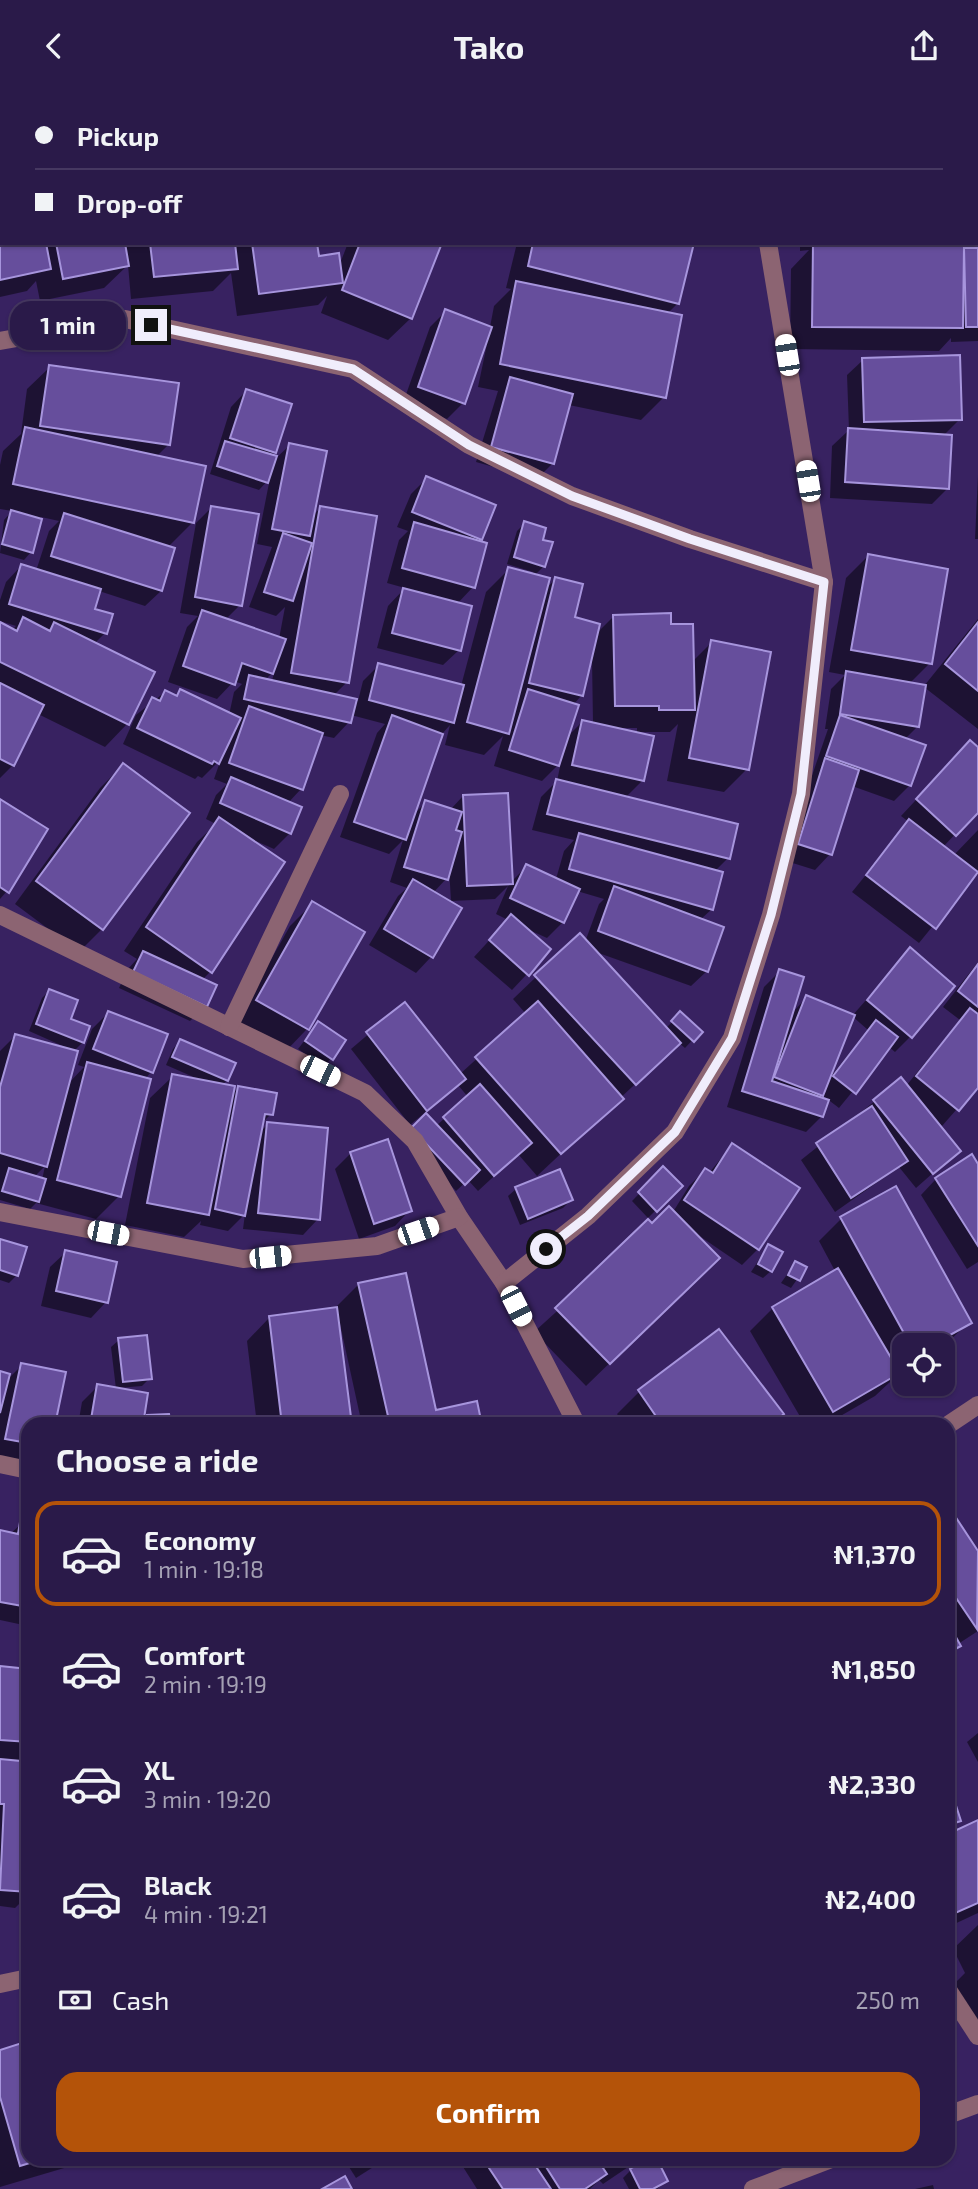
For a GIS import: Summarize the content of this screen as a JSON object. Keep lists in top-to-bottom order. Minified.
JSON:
{"page":{"header":"Tako","banner":["Pickup","Drop-off"],"bubble":"1 min","heading":"Choose a ride","list":[{"name":"Economy","note":"1 min · 19:18","value":"₦1,370"},{"name":"Comfort","note":"2 min · 19:19","value":"₦1,850"},{"name":"XL","note":"3 min · 19:20","value":"₦2,330"},{"name":"Black","note":"4 min · 19:21","value":"₦2,400"}],"pay":["Cash","250 m"],"buttons":"Confirm"}}
